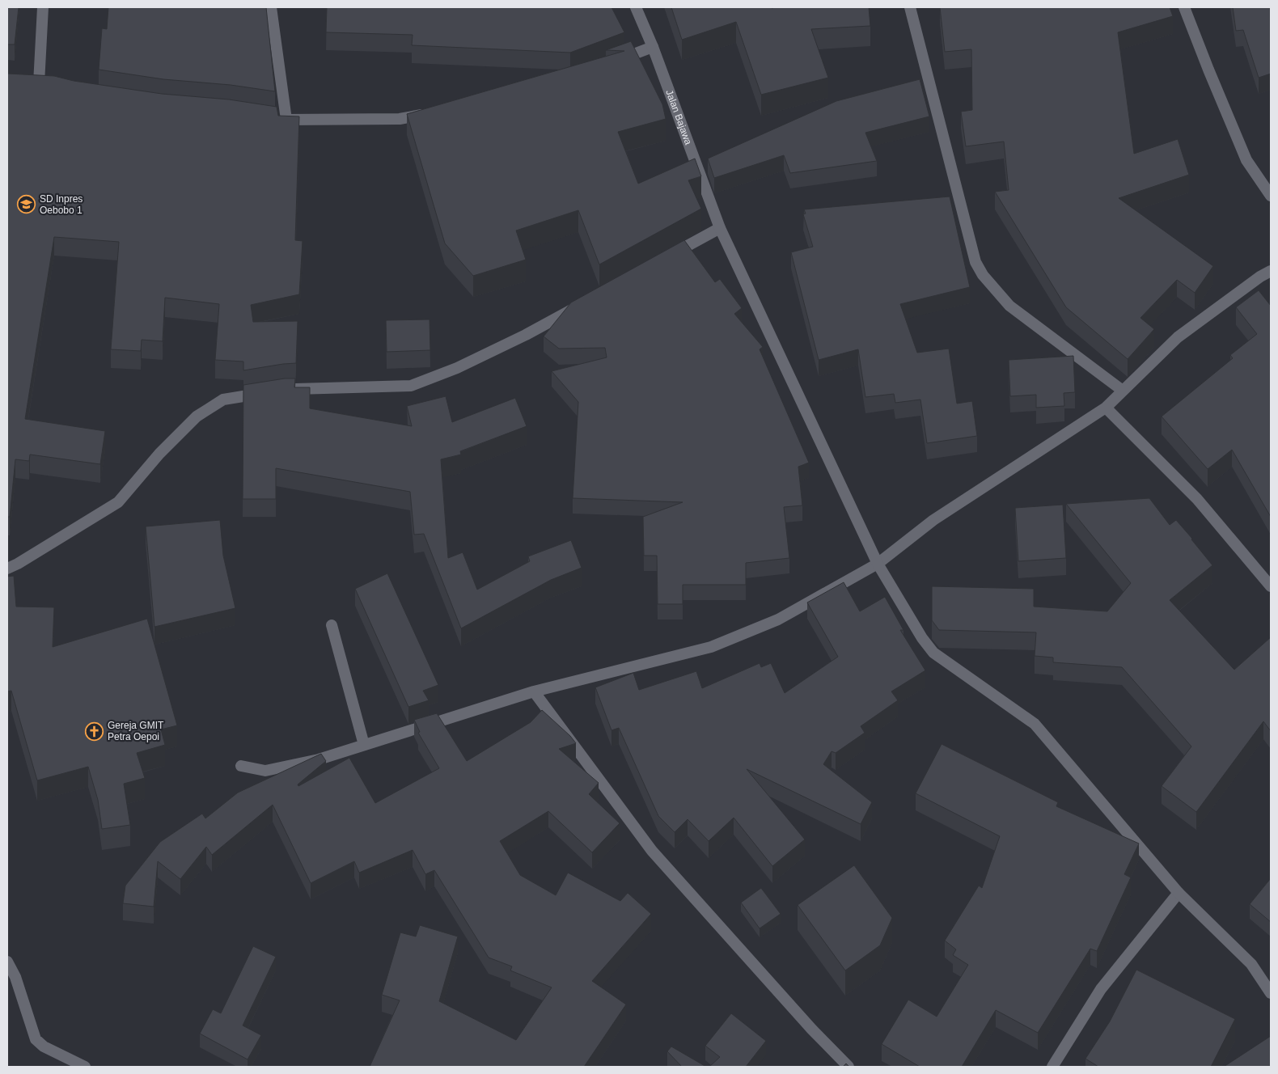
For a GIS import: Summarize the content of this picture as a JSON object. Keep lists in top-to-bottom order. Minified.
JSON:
{"streets":{"street":["Jalan Bajawa"]},"places":{"school or university":["SD Inpres Oebobo 1"],"church":["Gereja GMIT Petra Oepoi"]}}
